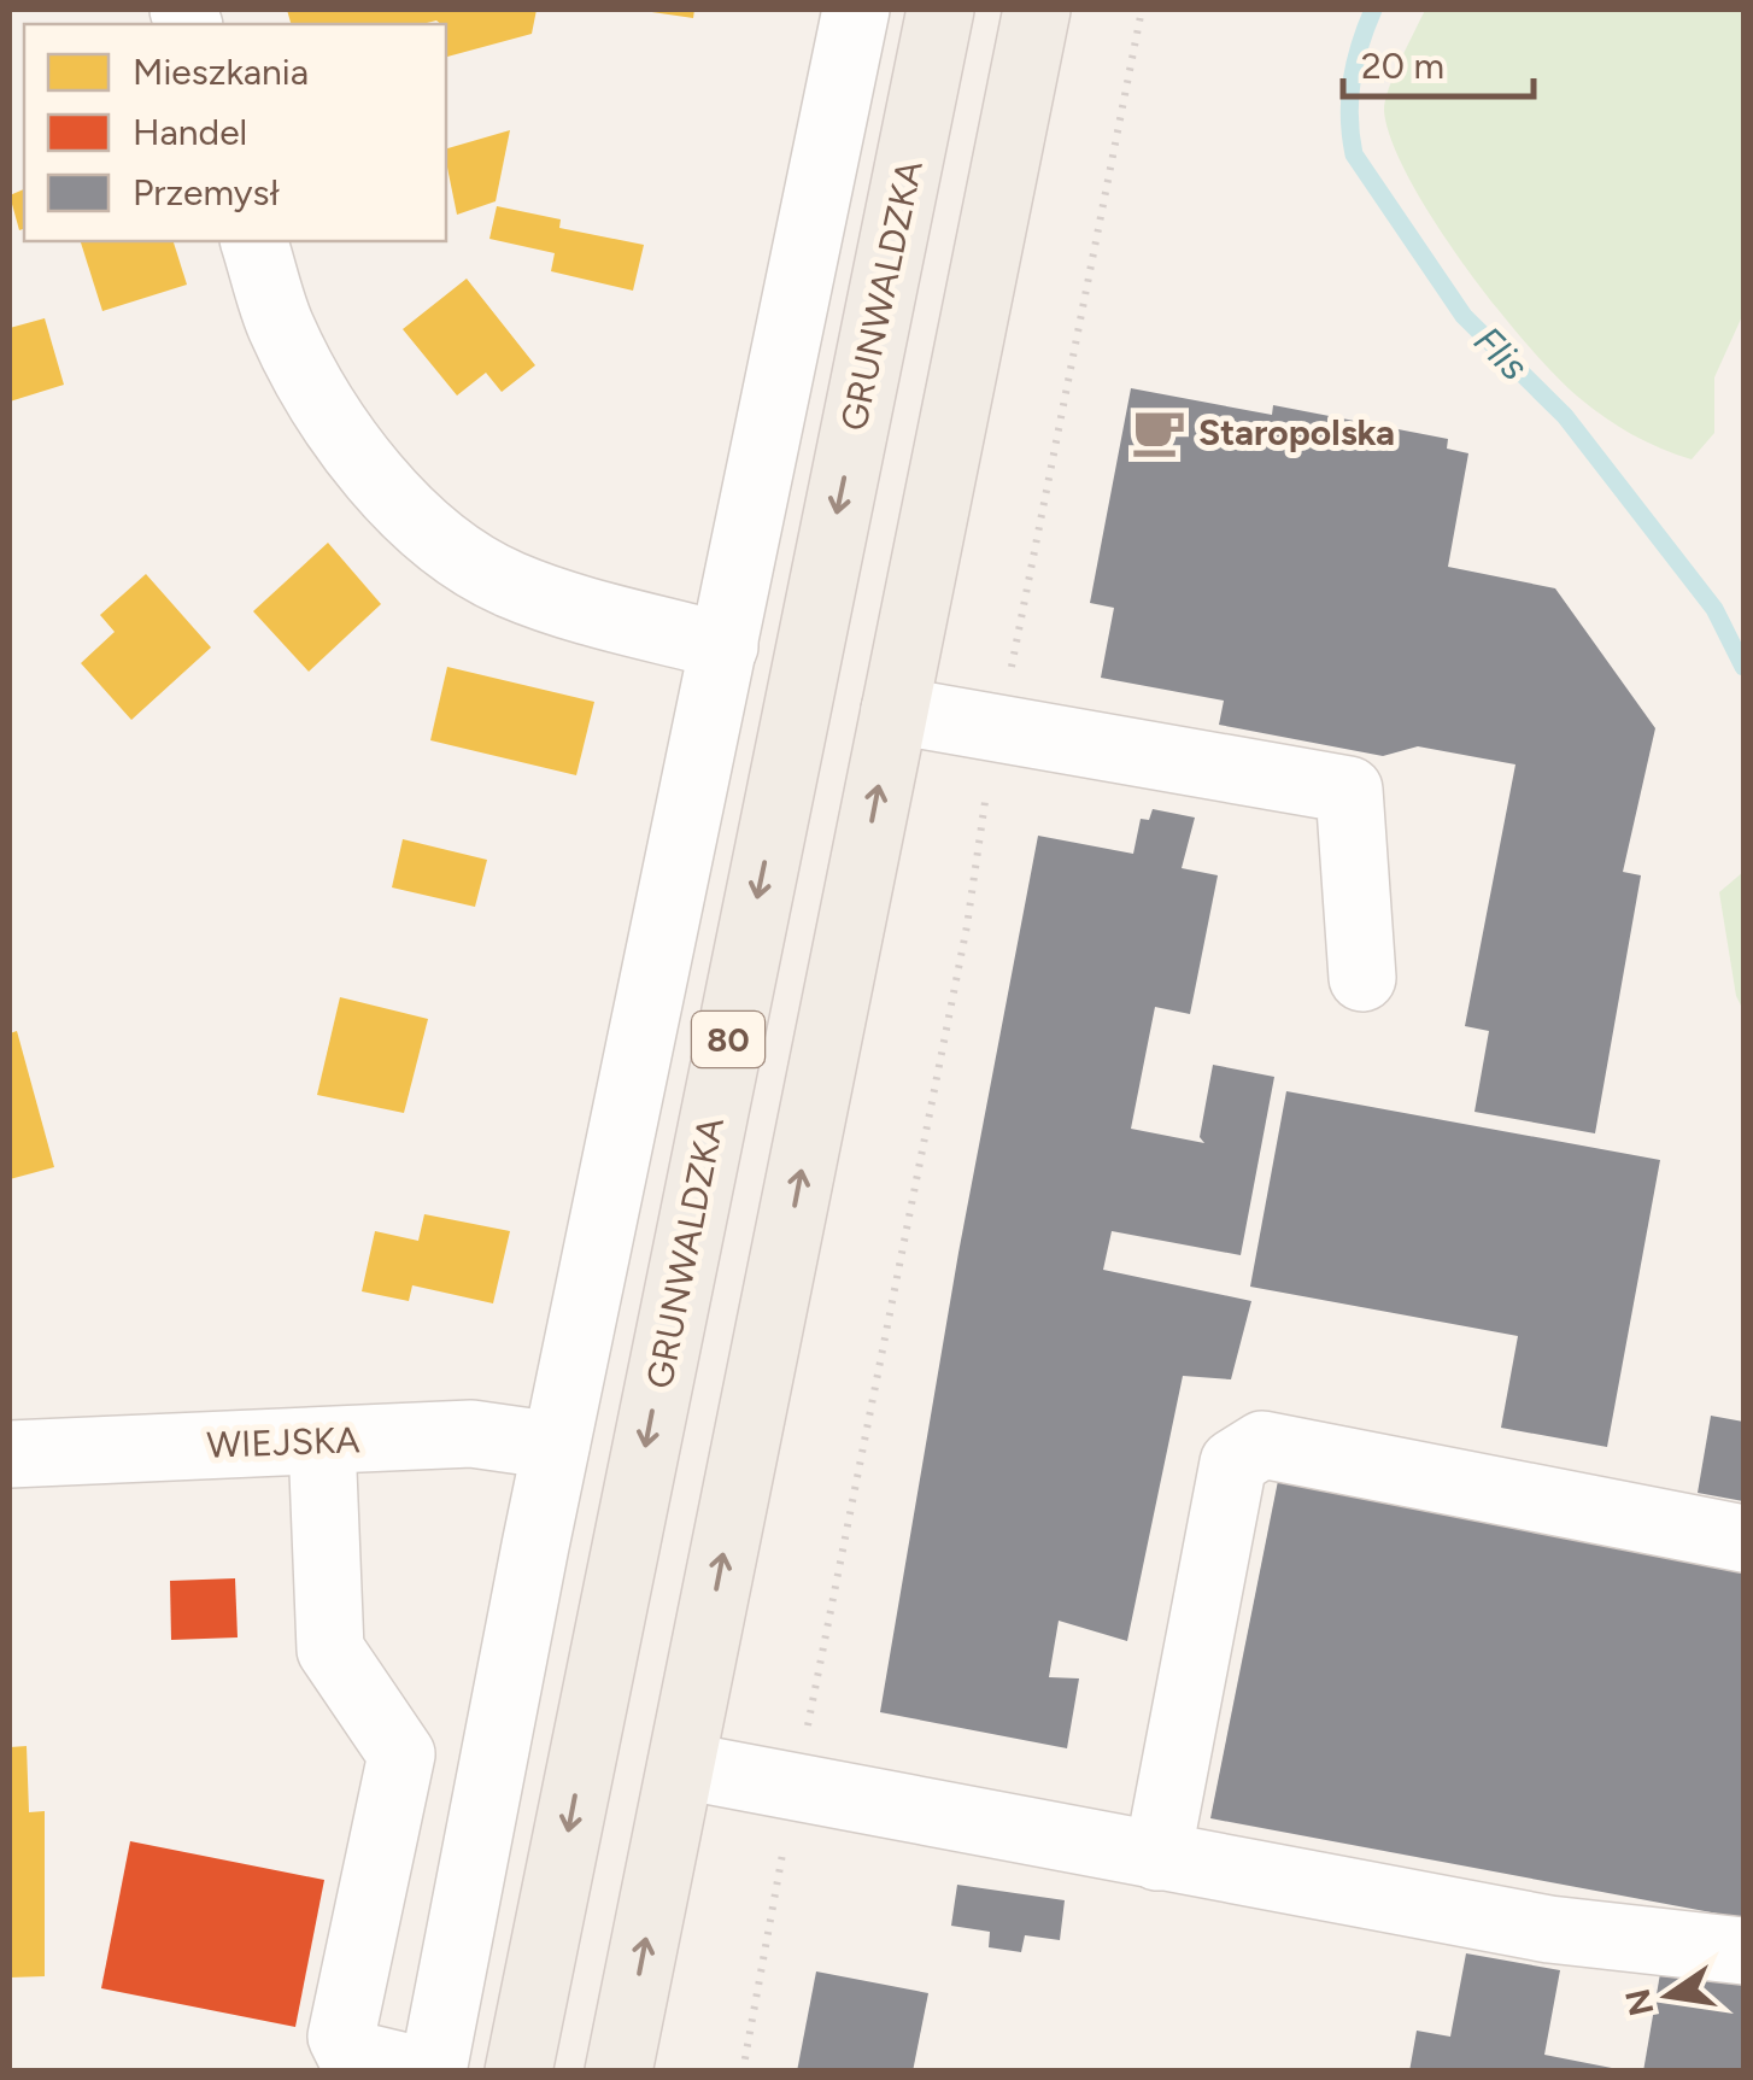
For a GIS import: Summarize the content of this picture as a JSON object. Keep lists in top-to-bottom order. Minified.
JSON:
{"streets":{"main road":["GRUNWALDZKA","80"],"street":["WIEJSKA"]},"water":["Flis"],"places":{"cafe":["Staropolska"]},"legend":["Mieszkania","Handel","Przemysł"],"scale_bar":"20 m","north":"left"}
